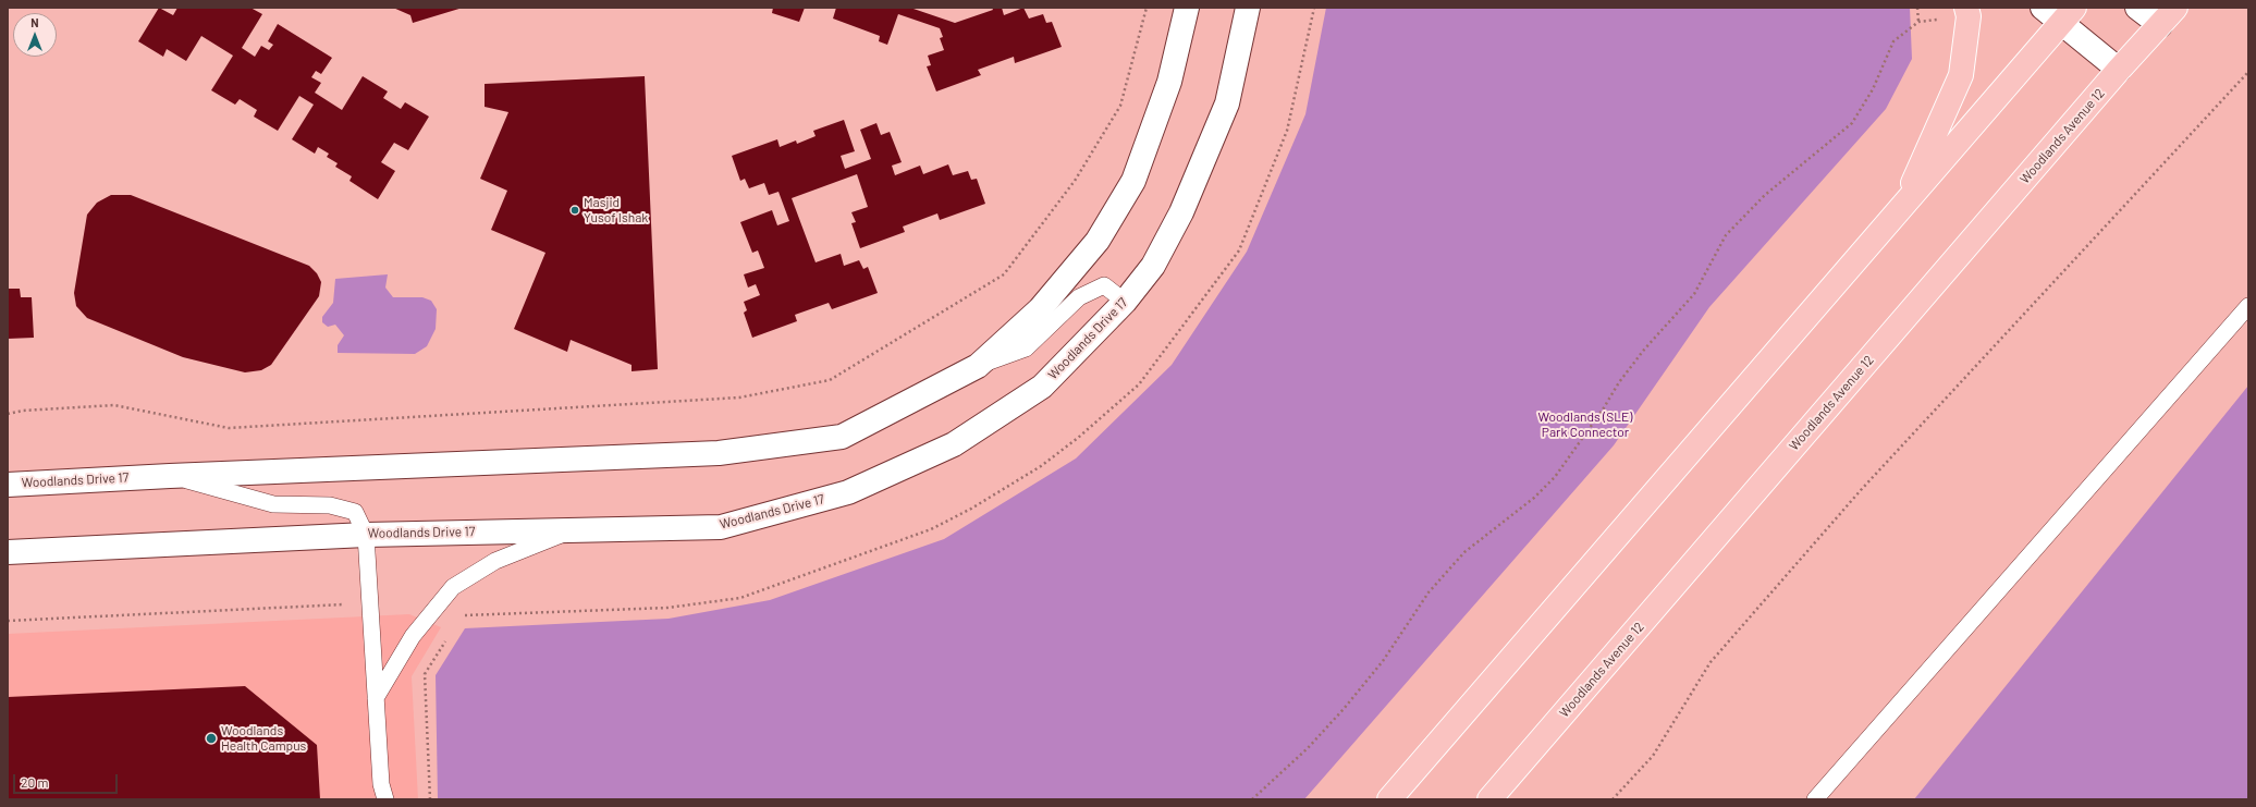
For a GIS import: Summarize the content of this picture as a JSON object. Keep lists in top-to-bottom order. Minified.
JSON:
{"streets":{"main road":["Woodlands Avenue 12"],"street":["Woodlands Drive 17"]},"parks":["Woodlands (SLE) Park Connector"],"places":["Masjid Yusof Ishak","Woodlands Health Campus"],"scale_bar":"20 m","north":"top"}
